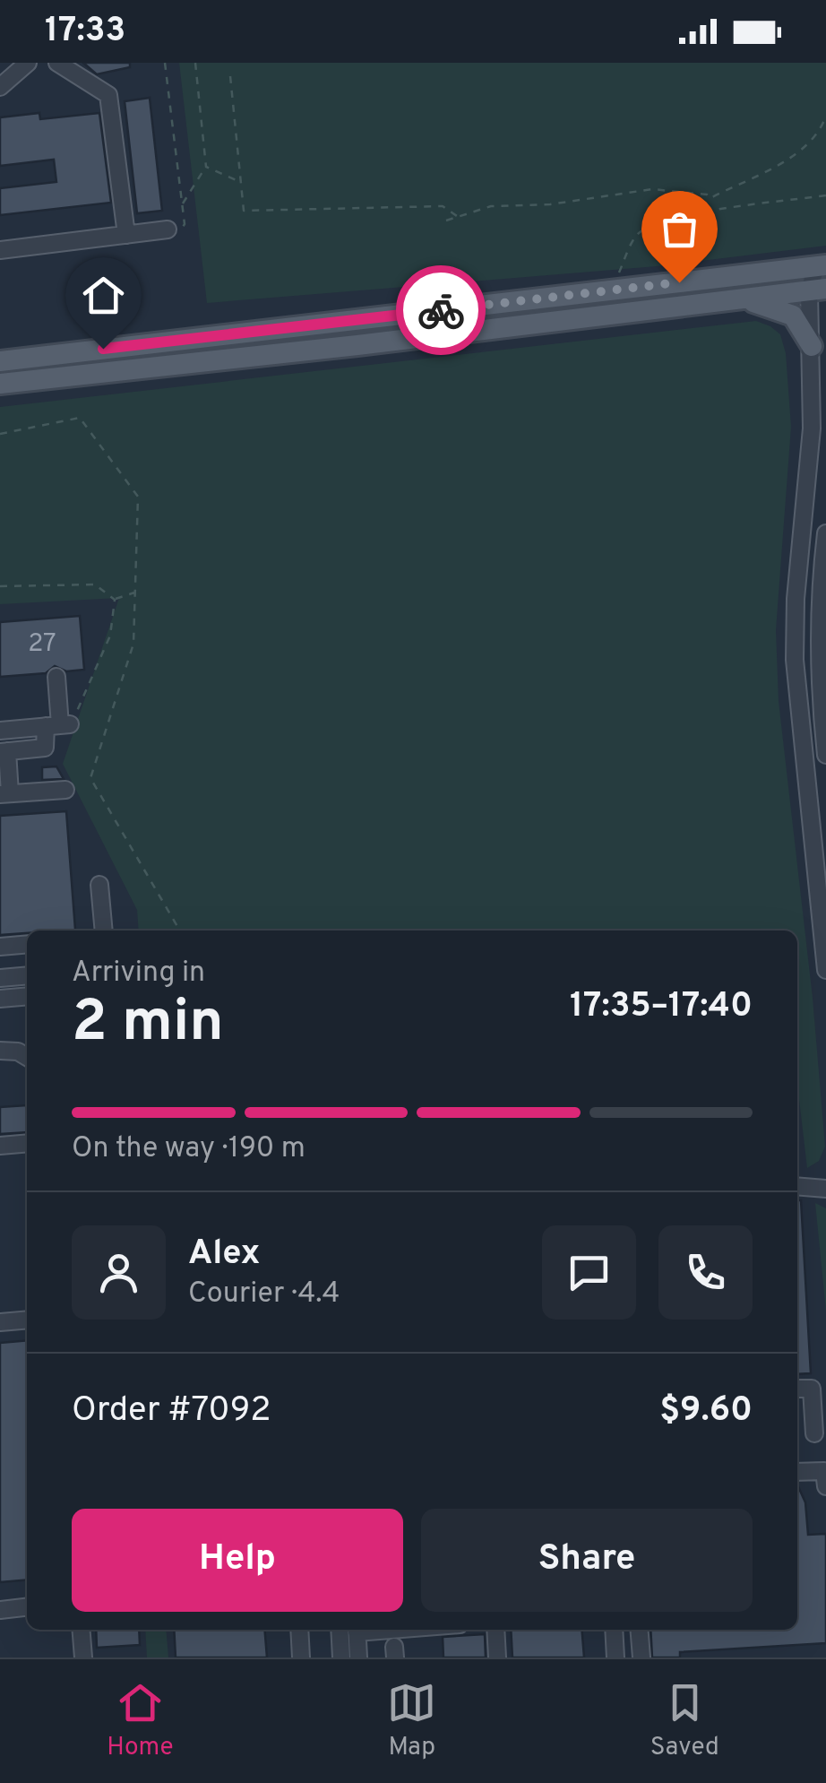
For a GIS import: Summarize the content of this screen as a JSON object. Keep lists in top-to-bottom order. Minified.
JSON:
{"house_numbers":["27"],"page":{"status":"17:33","heading":["2 min","Arriving in","17:35–17:40"],"panel":["Alex","Courier · 4.4","Order #7092","$9.60"],"bar":"On the way · 190 m","buttons":["Help","Share"],"tabs":["Home","Map","Saved"]}}
